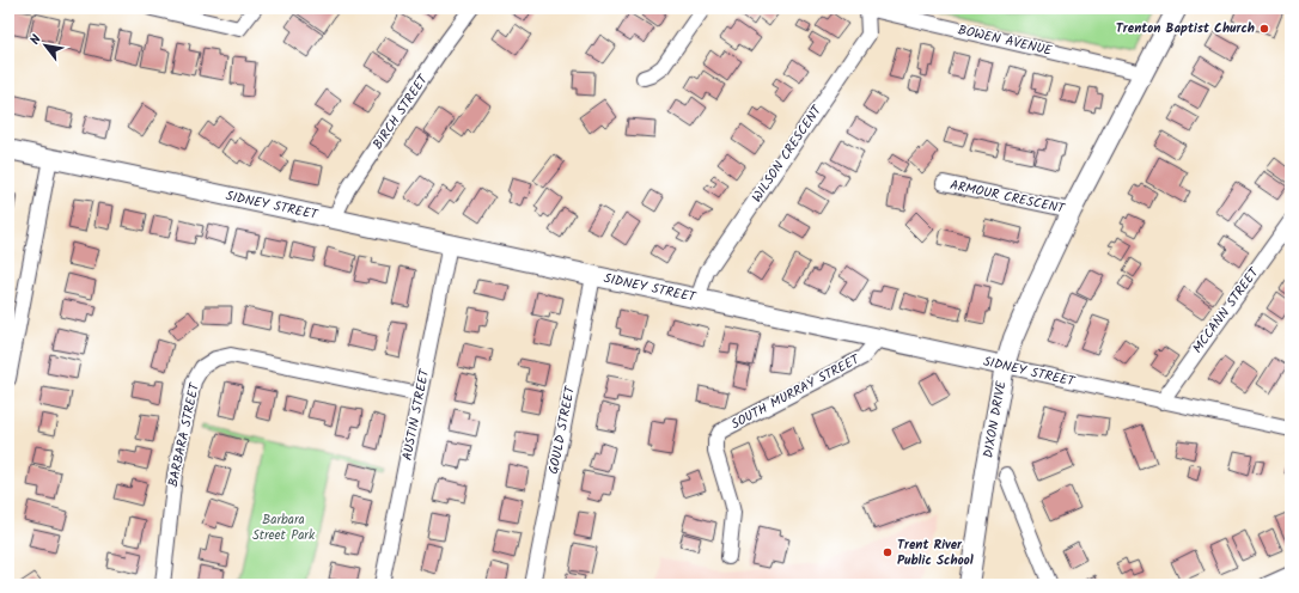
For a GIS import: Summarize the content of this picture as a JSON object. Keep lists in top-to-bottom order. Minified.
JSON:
{"streets":{"main road":["SIDNEY STREET","DIXON DRIVE"],"street":["BOWEN AVENUE","BIRCH STREET","WILSON CRESCENT","ARMOUR CRESCENT","MCCANN STREET","SOUTH MURRAY STREET","AUSTIN STREET","GOULD STREET","BARBARA STREET"]},"crossings":[["BOWEN AVENUE","WILSON CRESCENT"],["BOWEN AVENUE","DIXON DRIVE"],["BIRCH STREET","SIDNEY STREET"],["WILSON CRESCENT","SIDNEY STREET"],["ARMOUR CRESCENT","DIXON DRIVE"],["SIDNEY STREET","MCCANN STREET"],["SIDNEY STREET","SOUTH MURRAY STREET"],["SIDNEY STREET","AUSTIN STREET"],["SIDNEY STREET","DIXON DRIVE"],["SIDNEY STREET","GOULD STREET"],["AUSTIN STREET","BARBARA STREET"]],"parks":["Barbara Street Park"],"places":["Trenton Baptist Church","Trent River Public School"],"north":"top left"}
